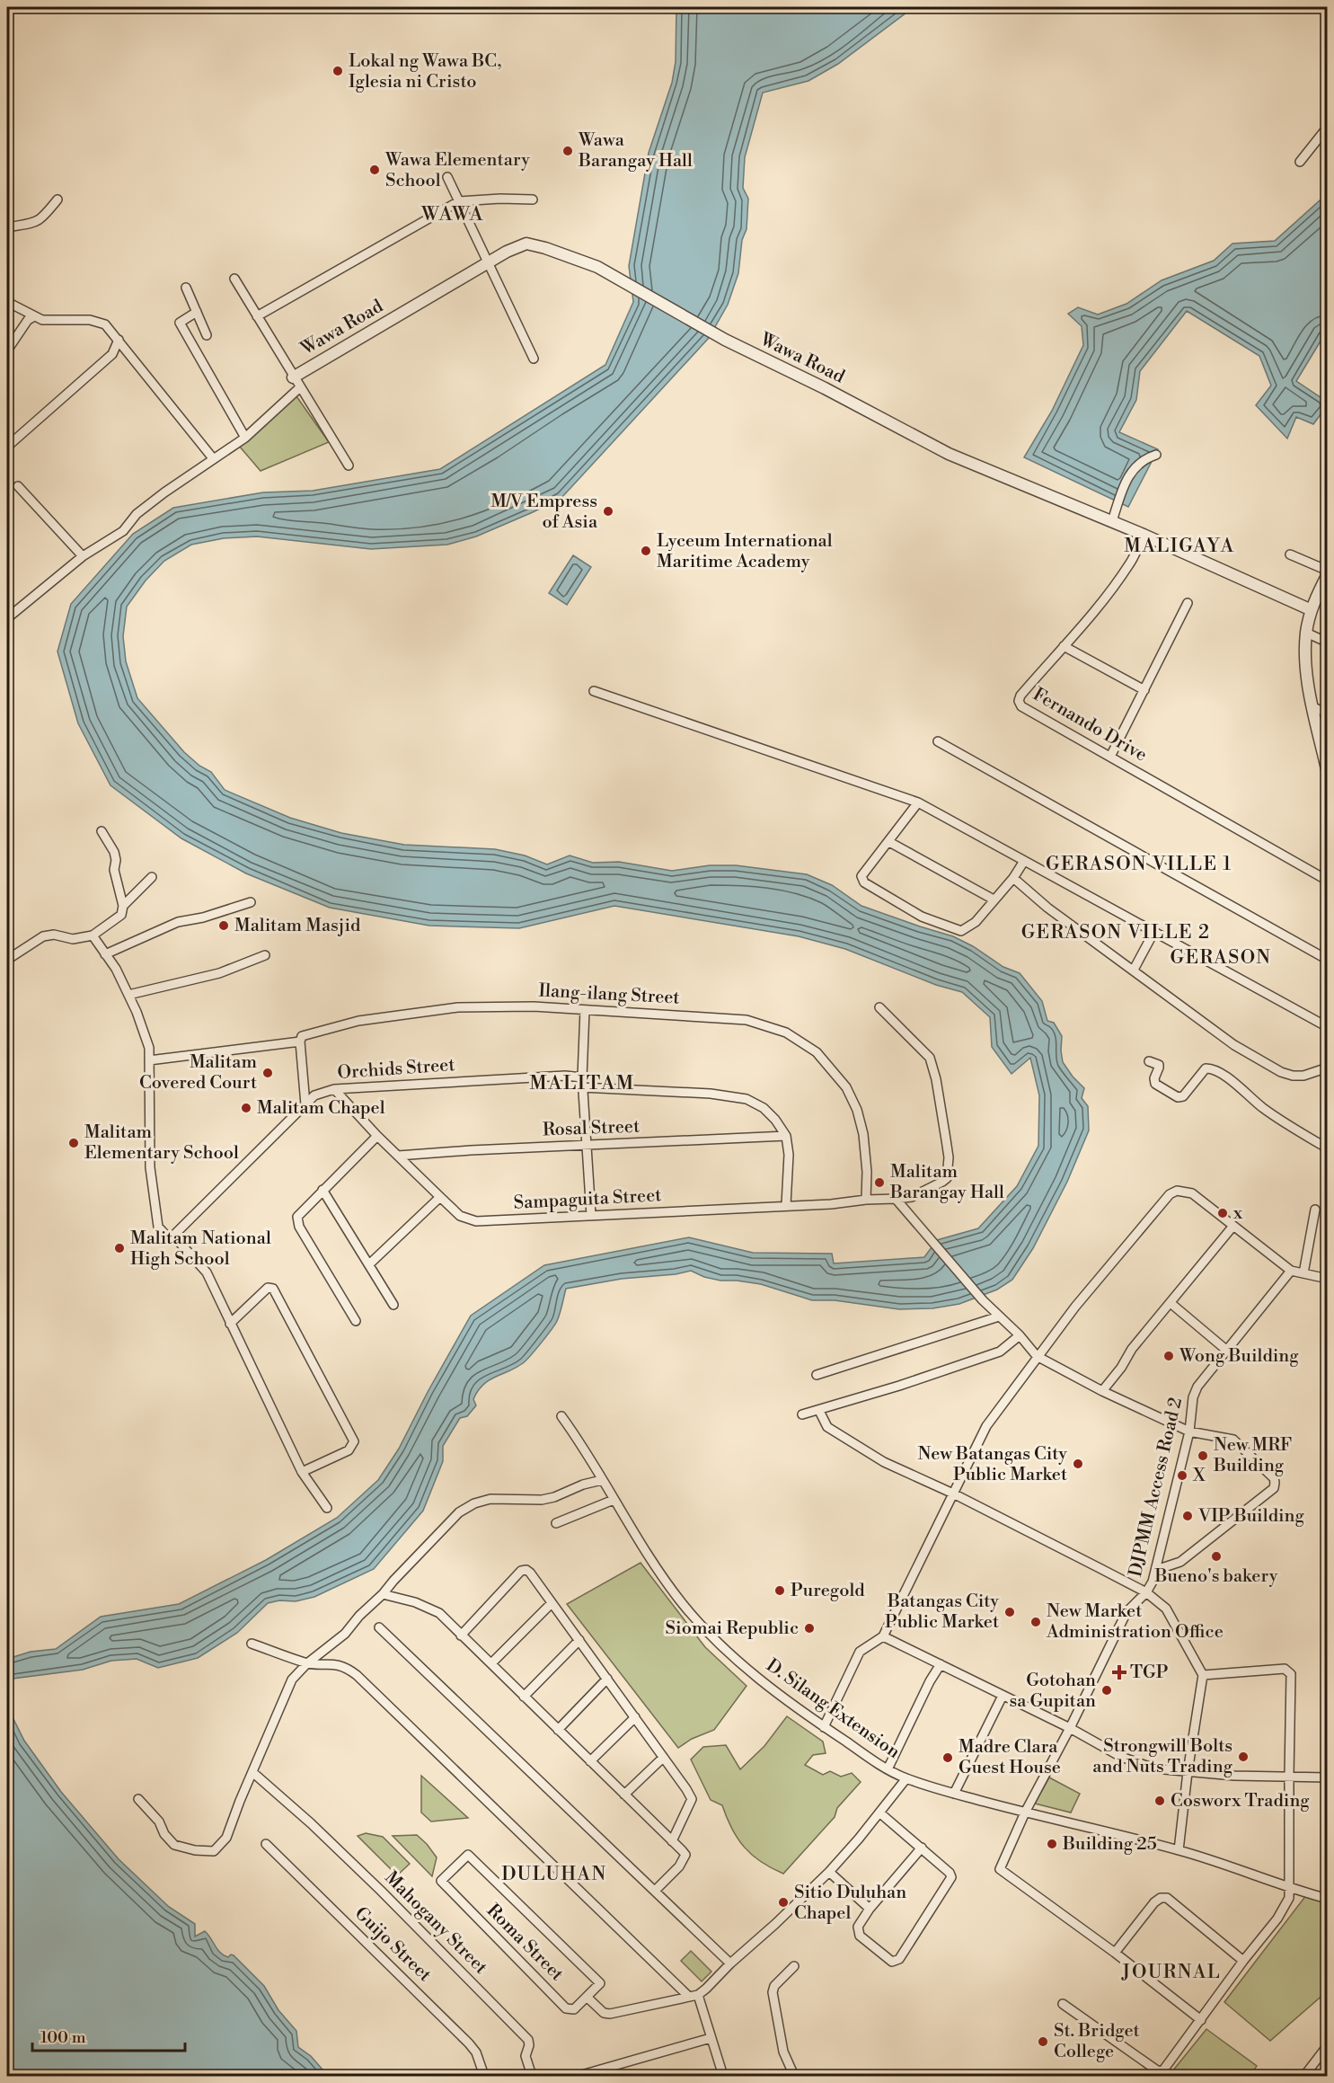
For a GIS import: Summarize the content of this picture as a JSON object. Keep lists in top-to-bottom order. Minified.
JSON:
{"streets":{"street":["Wawa Road","Fernando Drive","Ilang-ilang Street","Orchids Street","Rosal Street","Sampaguita Street","DJPMM Access Road 2","D. Silang Extension","Mahogany Street","Roma Street","Guijo Street"]},"crossings":[["Wawa Road","Fernando Drive"],["Ilang-ilang Street","Sampaguita Street"],["Orchids Street","Sampaguita Street"],["Rosal Street","Sampaguita Street"],["DJPMM Access Road 2","D. Silang Extension"]],"districts":["WAWA","MALIGAYA","GERASON VILLE 1","GERASON VILLE 2","GERASON","MALITAM","DULUHAN","JOURNAL"],"places":{"other":["Lokal ng Wawa BC, Iglesia ni Cristo","Wawa Barangay Hall","Wawa Elementary School","M/V Empress of Asia","Lyceum International Maritime Academy","Malitam Masjid","Malitam Covered Court","Malitam Chapel","Malitam Elementary School","Malitam Barangay Hall","x","Malitam National High School","Wong Building","New MRF Building","New Batangas City Public Market","X","VIP Building","Bueno's bakery","Puregold","Batangas City Public Market","New Market Administration Office","Siomai Republic","Gotohan sa Gupitan","Strongwill Bolts and Nuts Trading","Madre Clara Guest House","Cosworx Trading","Building 25","Sitio Duluhan Chapel","St. Bridget College"],"health":["TGP"]},"scale_bar":"100 m"}
